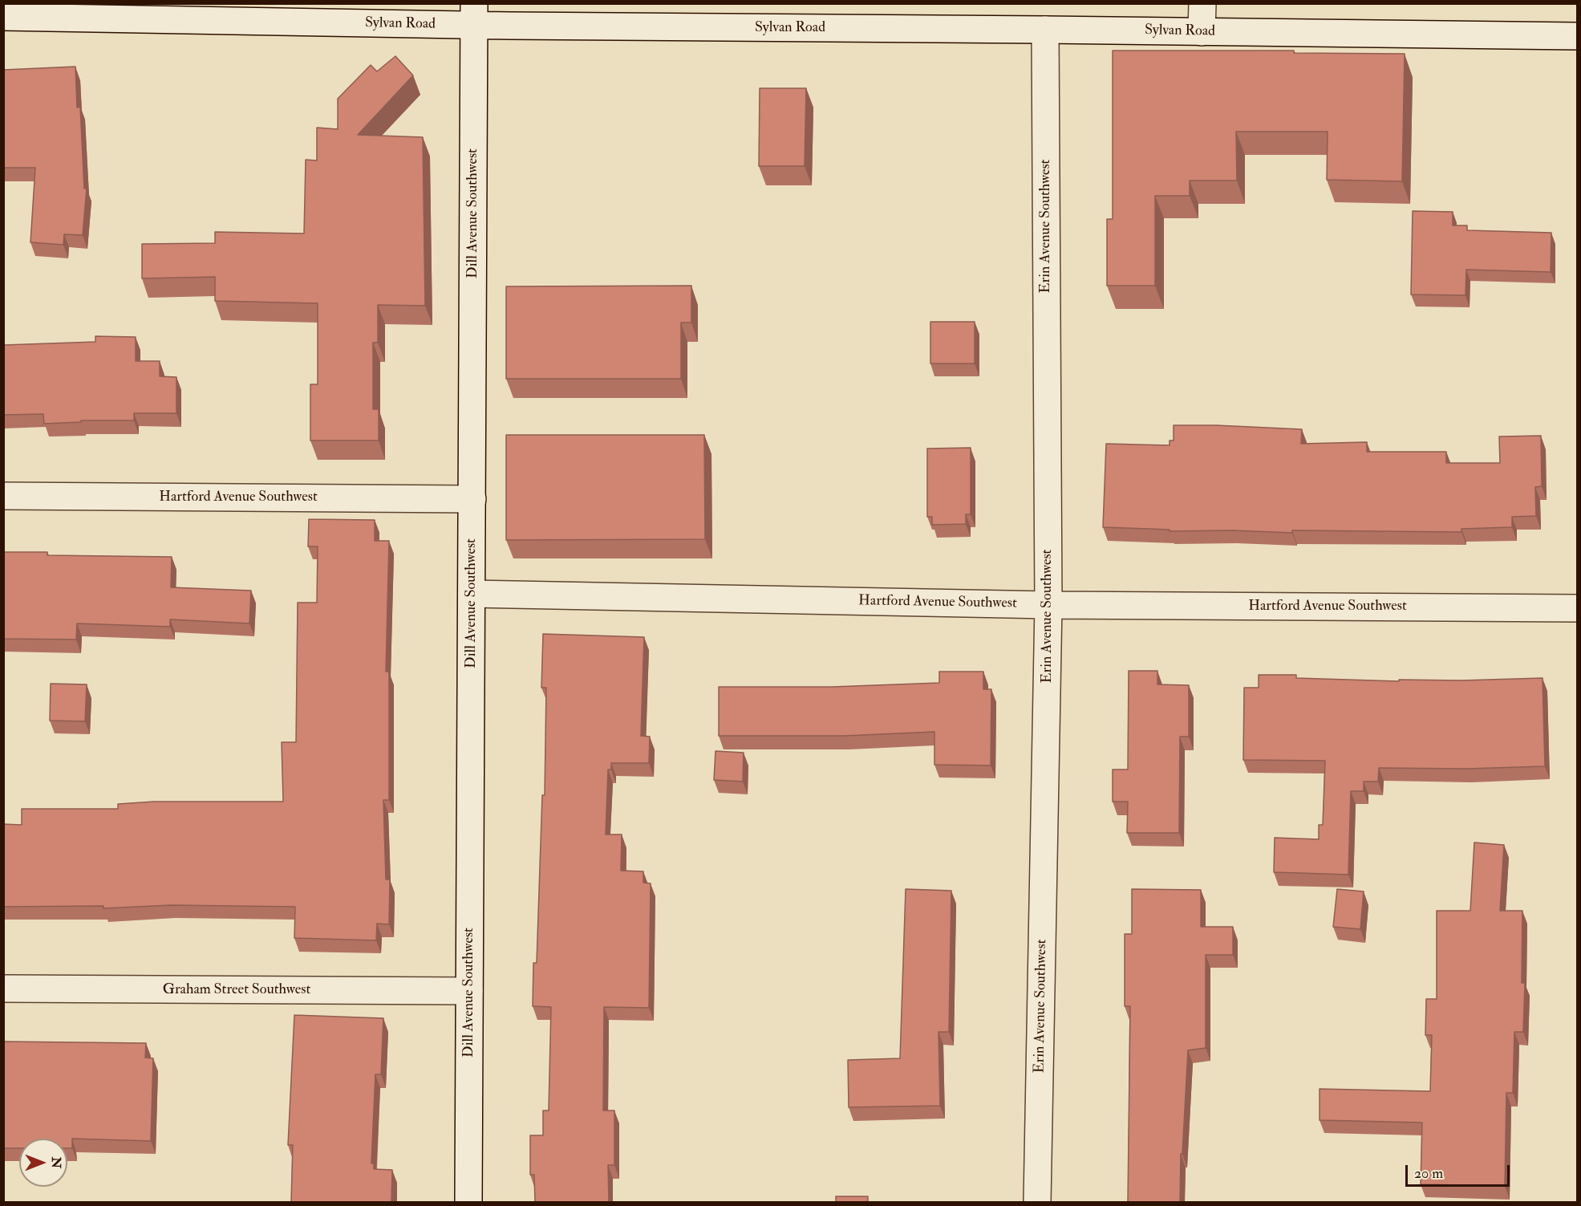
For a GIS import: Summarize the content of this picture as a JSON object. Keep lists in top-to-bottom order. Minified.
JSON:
{"streets":{"street":["Sylvan Road","Dill Avenue Southwest","Erin Avenue Southwest","Hartford Avenue Southwest","Graham Street Southwest"]},"crossings":[["Sylvan Road","Dill Avenue Southwest"],["Sylvan Road","Erin Avenue Southwest"],["Dill Avenue Southwest","Hartford Avenue Southwest"],["Dill Avenue Southwest","Graham Street Southwest"],["Erin Avenue Southwest","Hartford Avenue Southwest"]],"scale_bar":"20 m","north":"right"}
